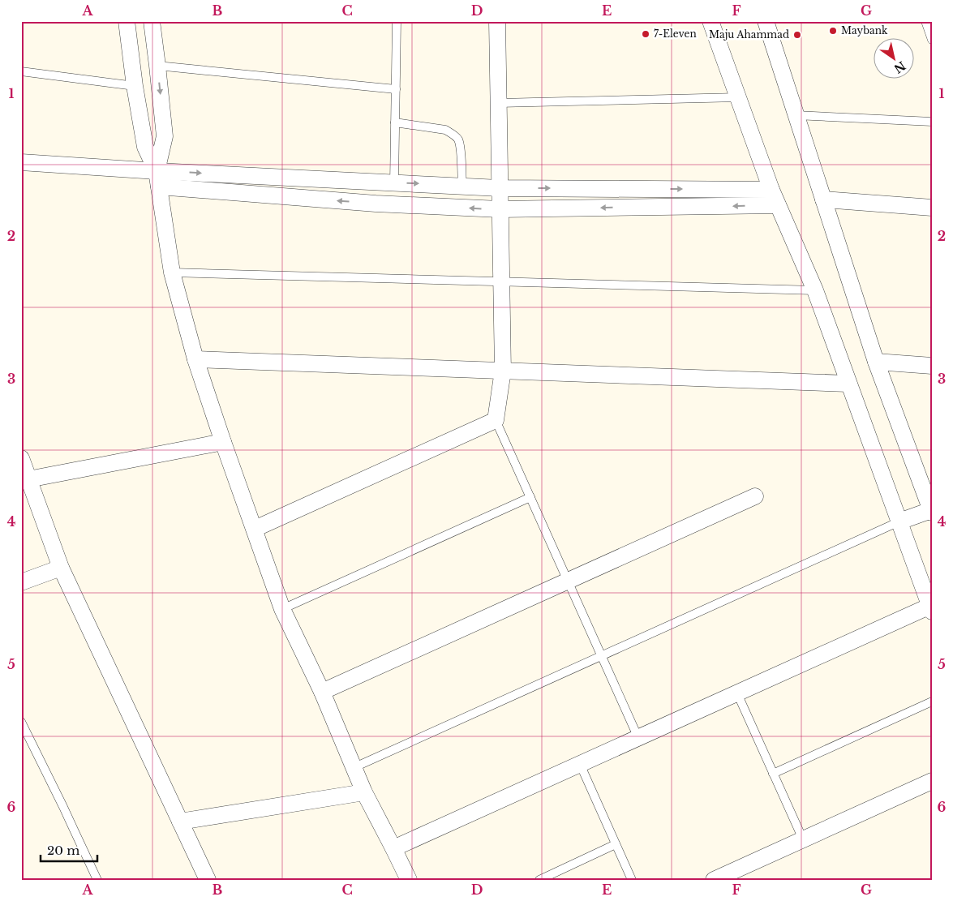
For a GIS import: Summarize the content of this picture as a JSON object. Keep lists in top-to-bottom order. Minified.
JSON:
{"places":["Maybank","7-Eleven","Maju Ahammad"],"scale_bar":"20 m","north":"bottom right","grid":{"columns":["A","B","C","D","E","F","G"],"rows":["1","2","3","4","5","6"]}}
